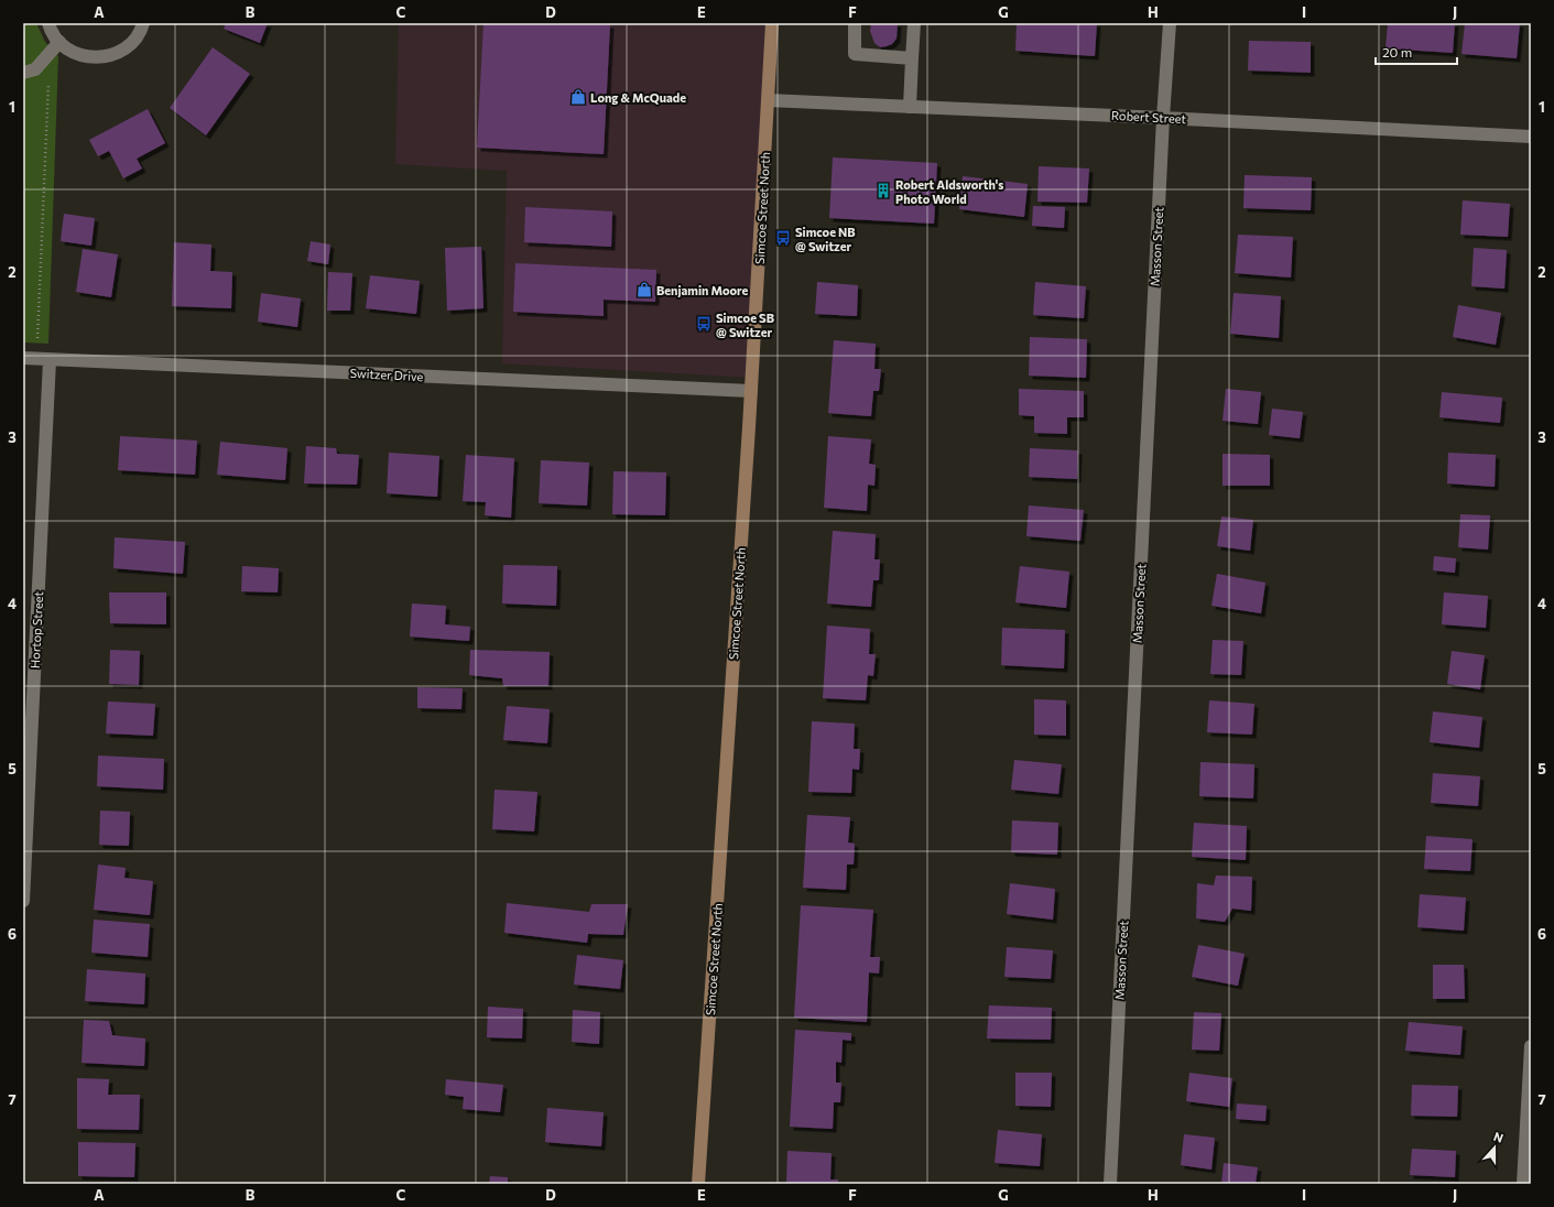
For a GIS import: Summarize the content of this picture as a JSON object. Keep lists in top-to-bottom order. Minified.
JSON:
{"streets":{"main road":["Simcoe Street North"],"street":["Robert Street","Masson Street","Switzer Drive","Hortop Street"]},"crossings":[["Robert Street","Simcoe Street North"],["Robert Street","Masson Street"],["Simcoe Street North","Switzer Drive"],["Switzer Drive","Hortop Street"]],"places":{"shop":["Long & McQuade","Benjamin Moore"],"building":["Robert Aldsworth's Photo World"],"bus stop":["Simcoe NB @ Switzer","Simcoe SB @ Switzer"]},"scale_bar":"20 m","north":"top","grid":{"columns":["A","B","C","D","E","F","G","H","I","J"],"rows":["1","2","3","4","5","6","7"]}}
